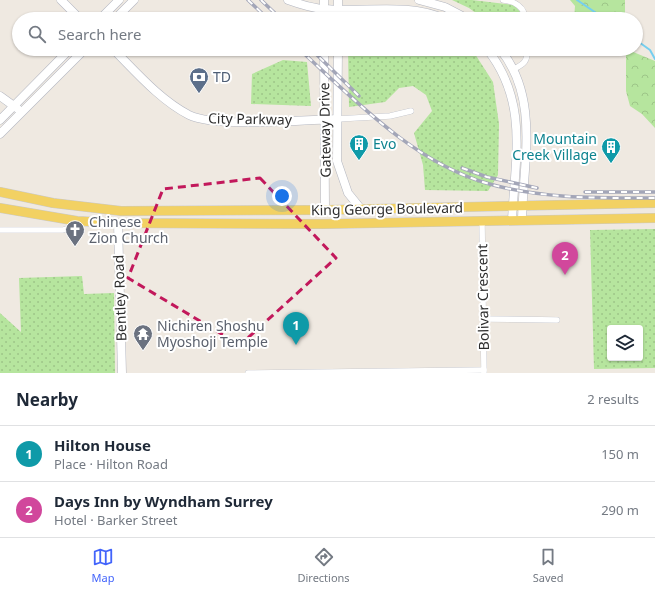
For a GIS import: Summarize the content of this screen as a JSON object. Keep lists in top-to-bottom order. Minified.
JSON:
{"streets":{"main road":["City Parkway","Gateway Drive","King George Boulevard","Bentley Road"],"street":["Bolivar Crescent"]},"crossings":[["City Parkway","Gateway Drive"],["Gateway Drive","King George Boulevard"],["King George Boulevard","Bolivar Crescent"],["King George Boulevard","Bentley Road"]],"places":{"bank":["TD"],"building":["Evo","Mountain Creek Village"],"church":["Chinese Zion Church"],"temple":["Nichiren Shoshu Myoshoji Temple"]},"page":{"search":"Search here","pins":["2","1"],"heading":["Nearby","2 results"],"list":[{"mark":"1","name":"Hilton House","note":"Place · Hilton Road","value":"150 m"},{"mark":"2","name":"Days Inn by Wyndham Surrey","note":"Hotel · Barker Street","value":"290 m"}],"nav":["Map","Directions","Saved"]}}
